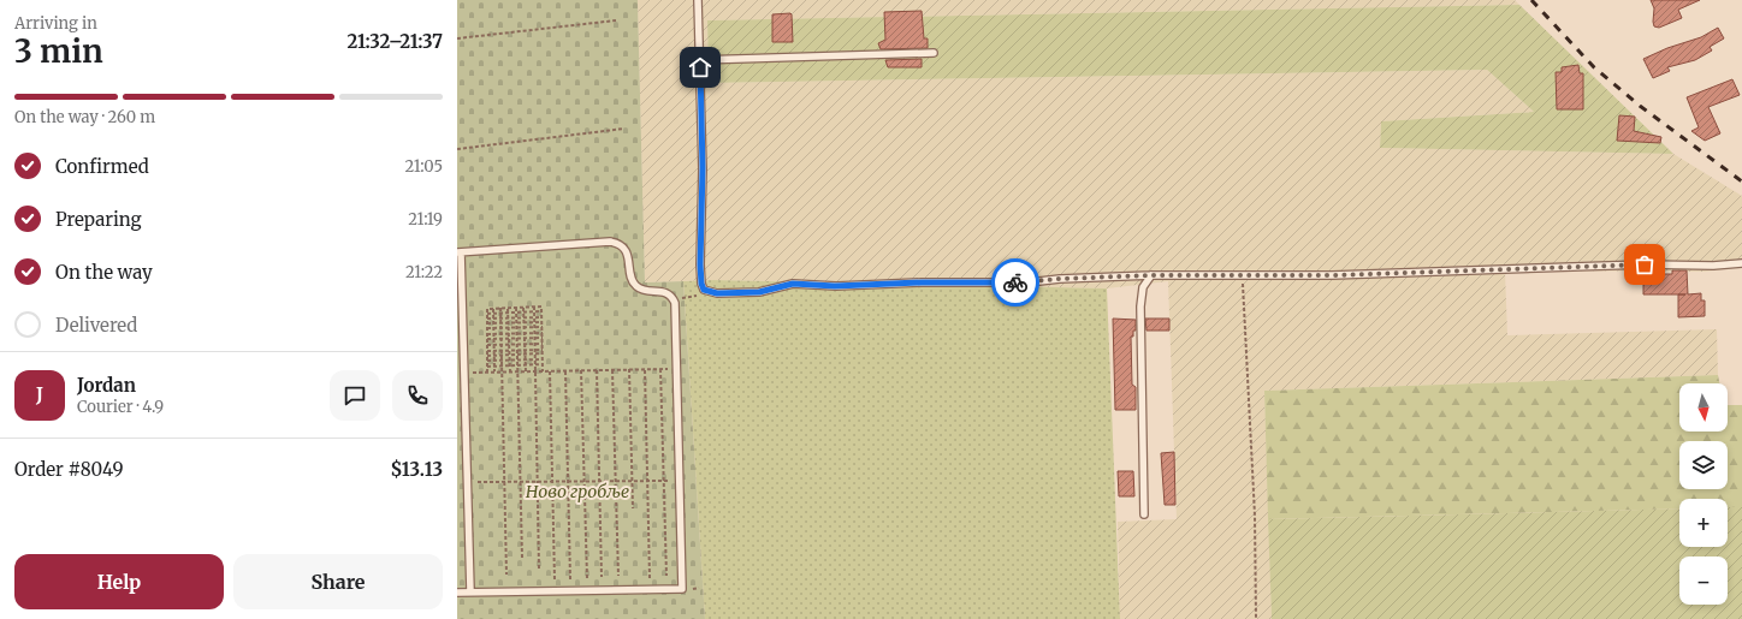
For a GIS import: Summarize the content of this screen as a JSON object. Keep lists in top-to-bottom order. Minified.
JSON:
{"parks":["Ново гробље"],"north":"bottom","page":{"heading":["3 min","Arriving in","21:32–21:37"],"panel":["Jordan","Courier · 4.9","Order #8049","$13.13"],"bar":"On the way · 260 m","list":[["Confirmed","21:05"],["Preparing","21:19"],["On the way","21:22"],"Delivered"],"round":"J","map_buttons":["+","−"],"buttons":["Help","Share"]}}
